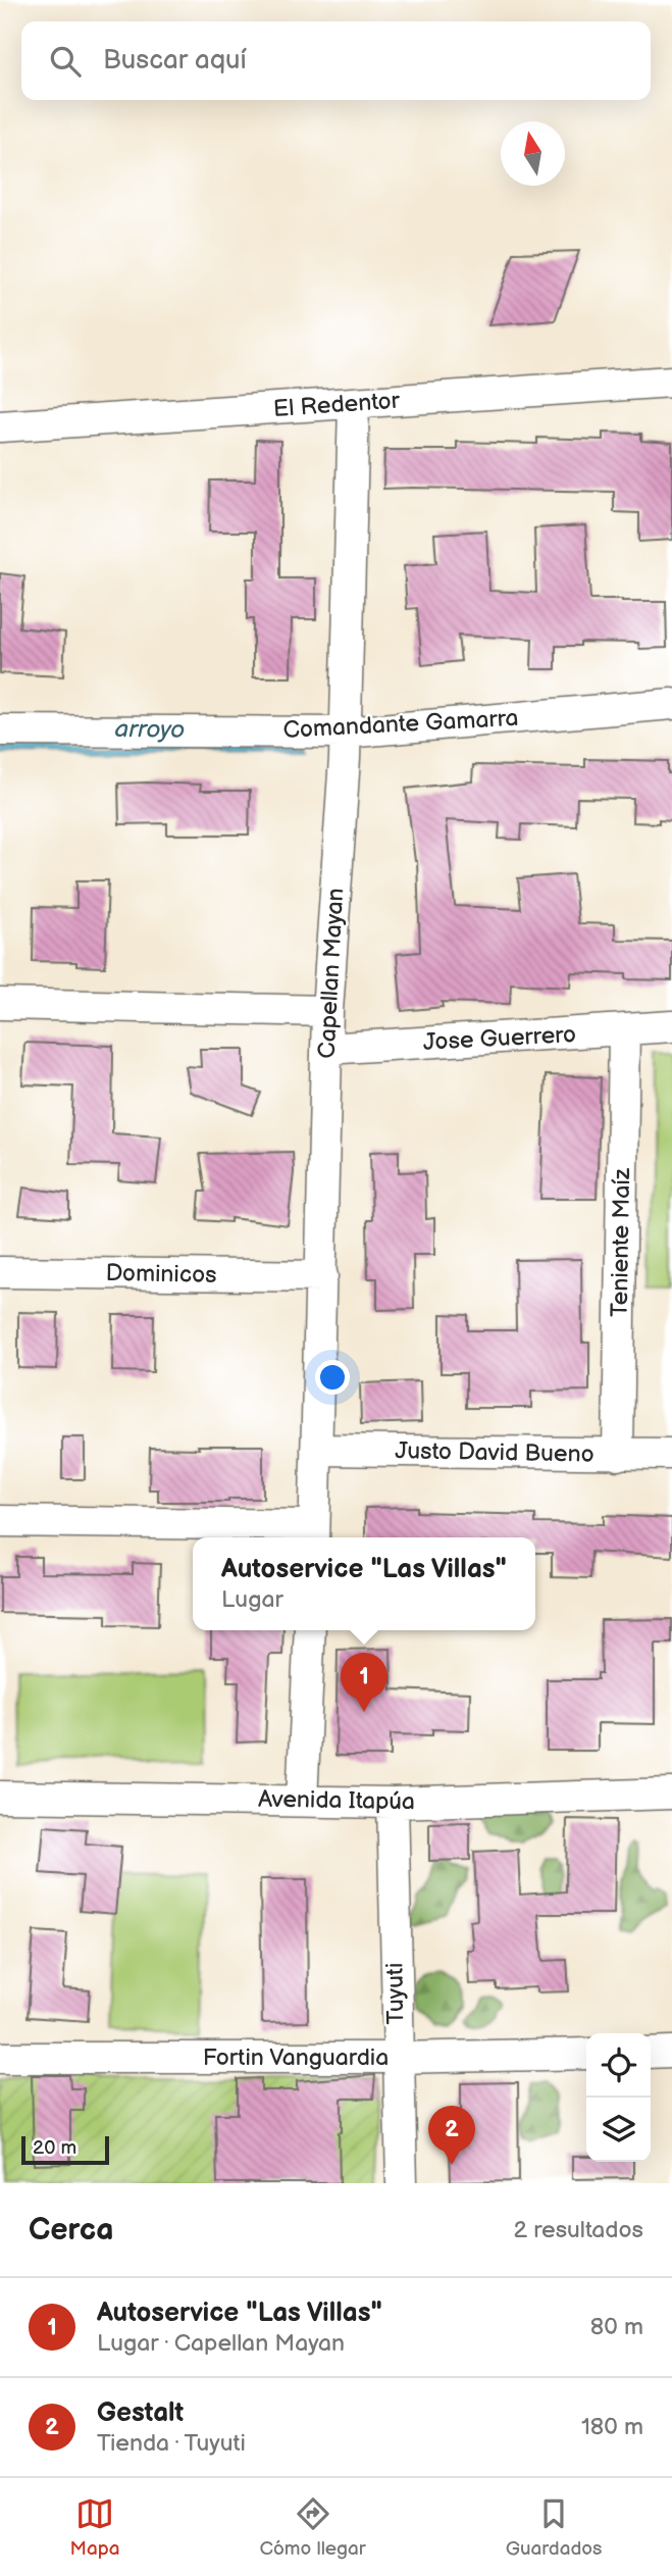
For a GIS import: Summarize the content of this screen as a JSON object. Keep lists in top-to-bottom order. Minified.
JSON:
{"streets":{"street":["El Redentor","Comandante Gamarra","Capellan Mayan","Jose Guerrero","Teniente Maíz","Dominicos","Justo David Bueno","Avenida Itapúa","Tuyuti","Fortin Vanguardia"]},"crossings":[["El Redentor","Capellan Mayan"],["Comandante Gamarra","Capellan Mayan"],["Capellan Mayan","Jose Guerrero"],["Capellan Mayan","Dominicos"],["Capellan Mayan","Justo David Bueno"],["Jose Guerrero","Teniente Maíz"],["Teniente Maíz","Justo David Bueno"],["Avenida Itapúa","Tuyuti"],["Tuyuti","Fortin Vanguardia"]],"water":["arroyo"],"scale_bar":"20 m","north":"top","page":{"search":"Buscar aquí","popup":["Autoservice \"Las Villas\"","Lugar"],"pins":["1","2"],"scale":"20 m","heading":["Cerca","2 resultados"],"list":[{"mark":"1","name":"Autoservice \"Las Villas\"","note":"Lugar · Capellan Mayan","value":"80 m"},{"mark":"2","name":"Gestalt","note":"Tienda · Tuyuti","value":"180 m"}],"nav":["Mapa","Cómo llegar","Guardados"]}}
